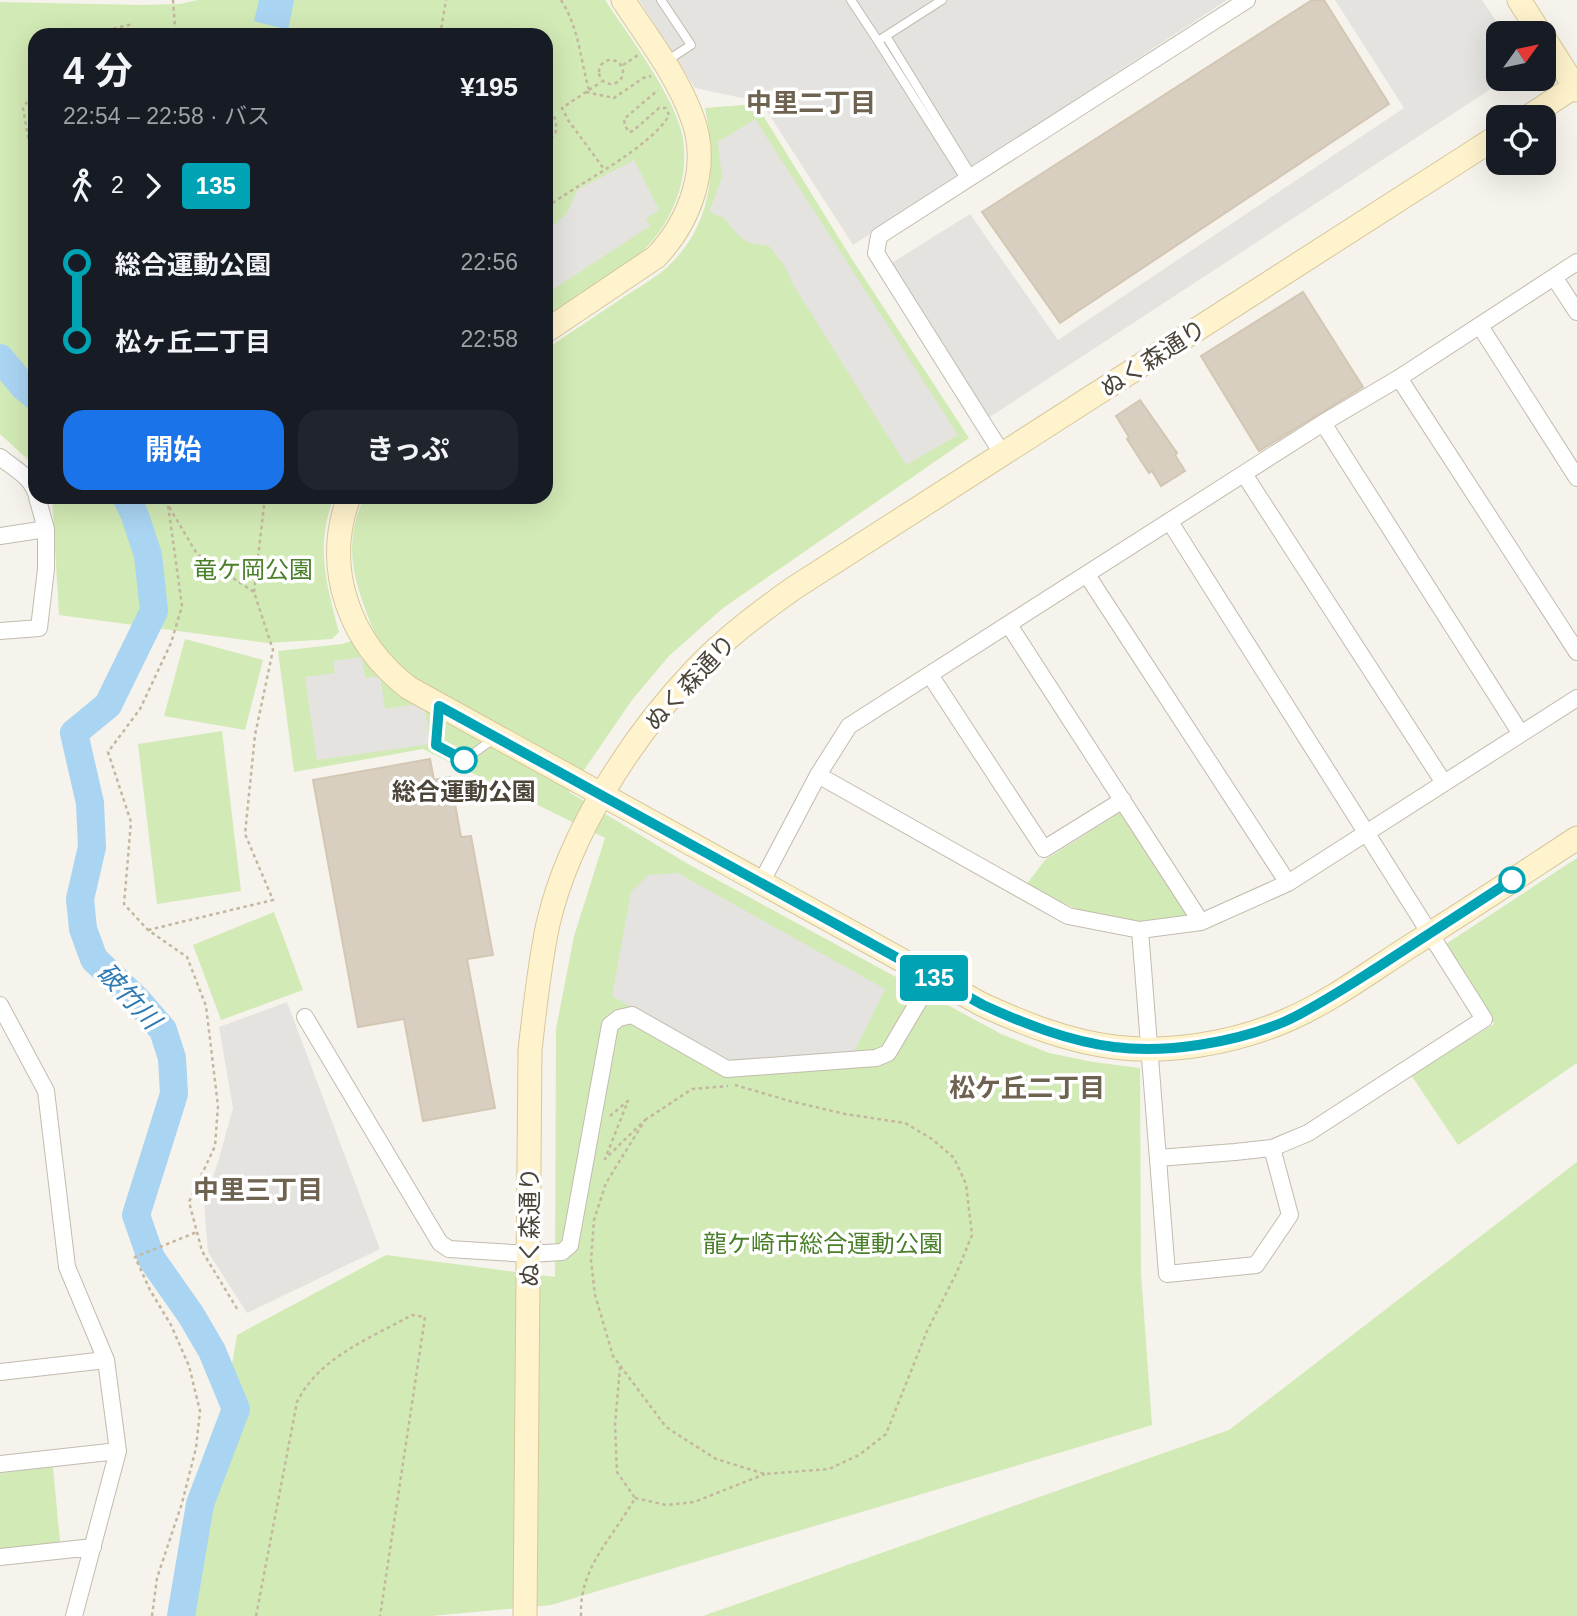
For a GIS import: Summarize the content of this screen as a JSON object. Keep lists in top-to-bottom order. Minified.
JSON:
{"streets":{"street":["ぬく森通り"]},"districts":["中里二丁目","松ケ丘二丁目","中里三丁目"],"water":["破竹川"],"parks":["竜ケ岡公園","龍ケ崎市総合運動公園"],"places":["総合運動公園"],"lines":["bus line 135"],"north":"top right","page":{"on_map":"135","heading":["4 分","22:54 – 22:58 · バス","¥195"],"legs":["2","135"],"list":[{"name":"総合運動公園","value":"22:56"},{"name":"松ヶ丘二丁目","value":"22:58"}],"buttons":["開始","きっぷ"]}}
